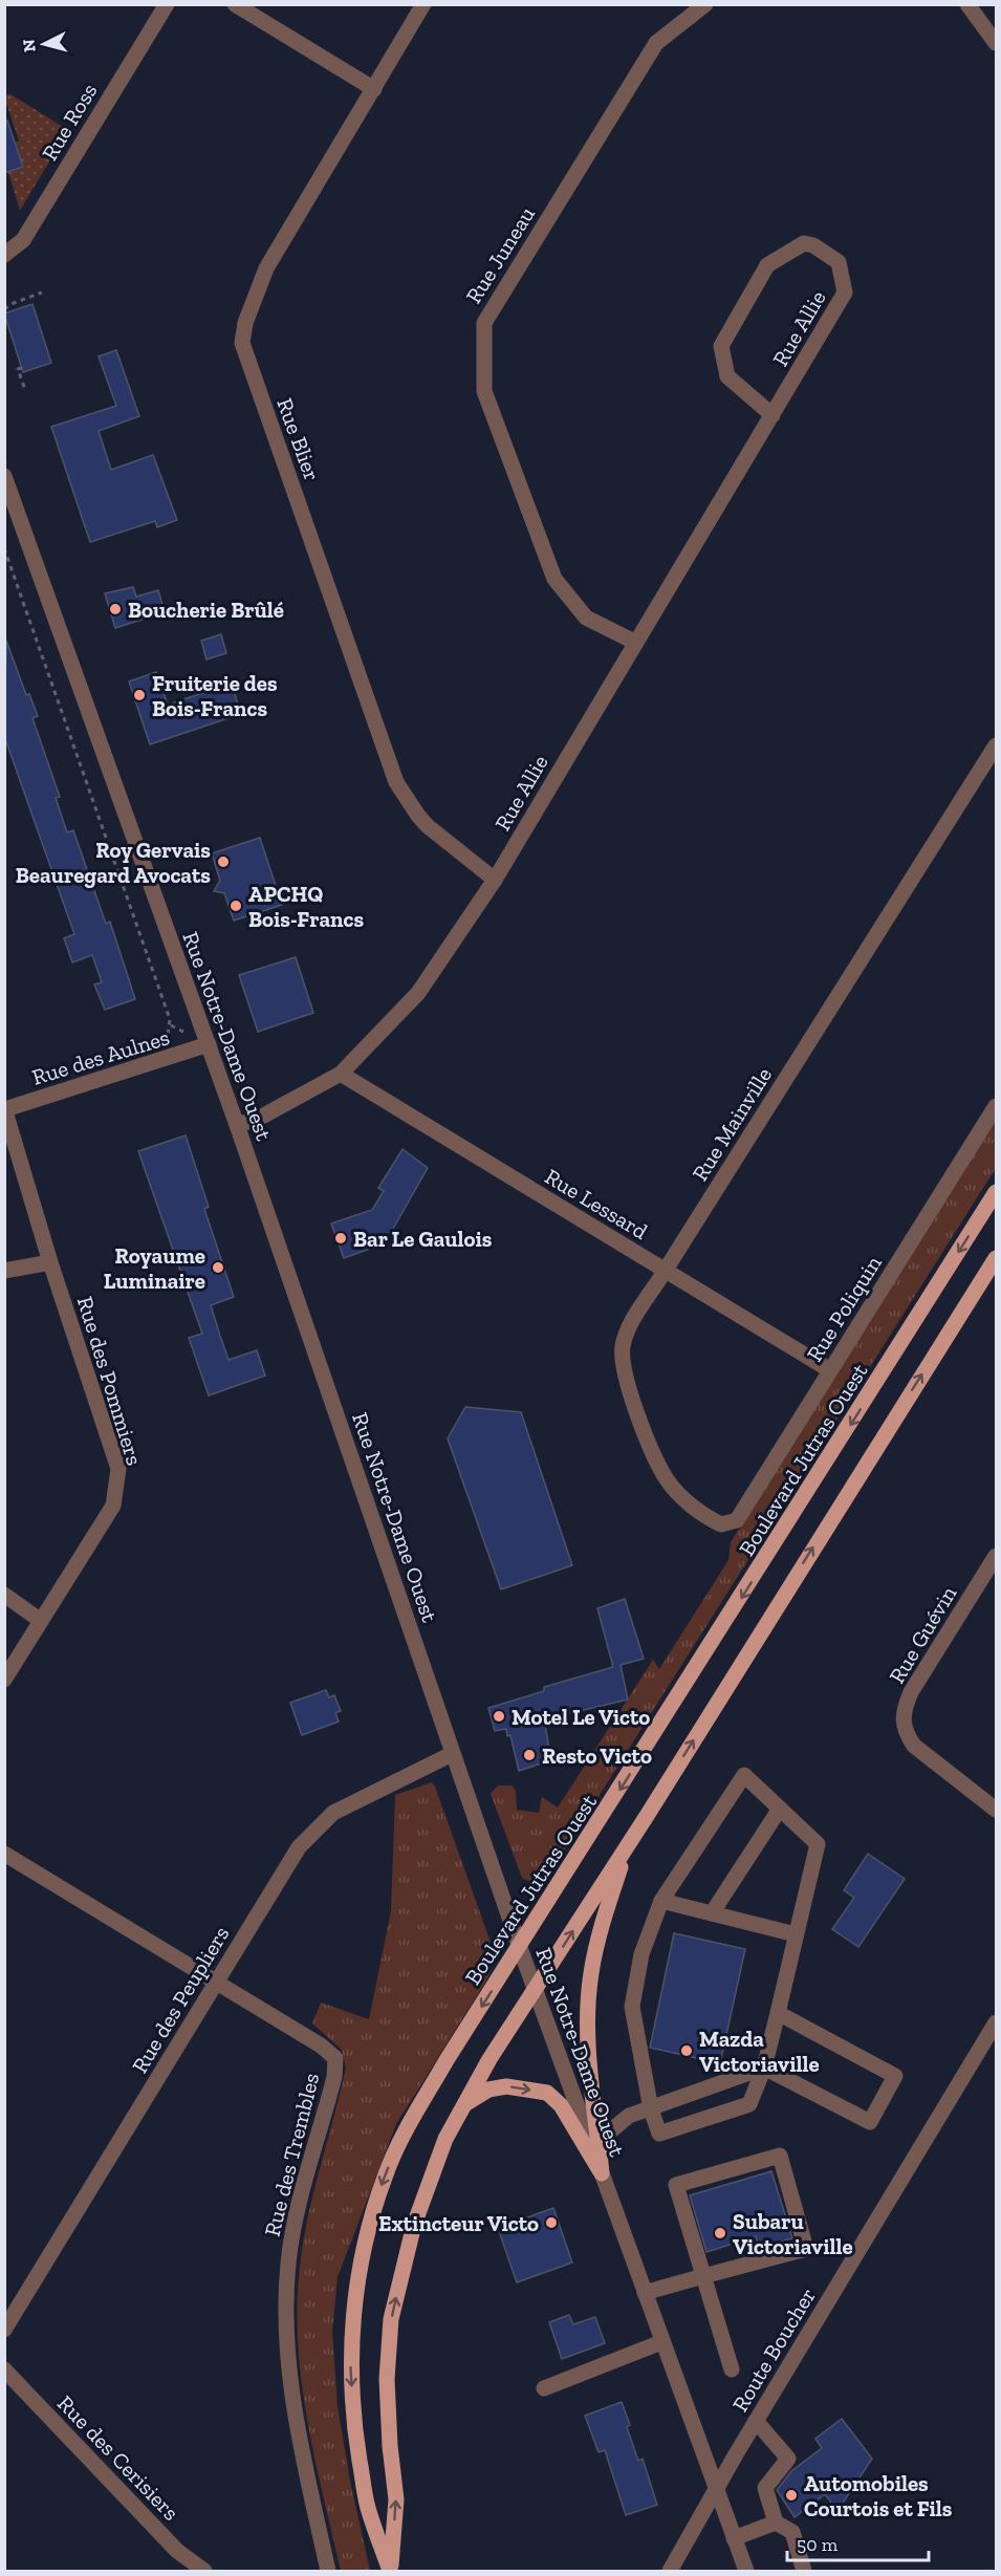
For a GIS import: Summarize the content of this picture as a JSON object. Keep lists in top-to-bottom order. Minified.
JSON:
{"streets":{"main road":["Boulevard Jutras Ouest"],"street":["Rue Ross","Rue Juneau","Rue Allie","Rue Blier","Rue Notre-Dame Ouest","Rue des Aulnes","Rue Mainville","Rue Lessard","Rue Poliquin","Rue des Pommiers","Rue Guévin","Rue des Peupliers","Rue des Trembles","Route Boucher","Rue des Cerisiers"]},"crossings":[["Rue Juneau","Rue Allie"],["Rue Allie","Rue Blier"],["Rue Allie","Rue Notre-Dame Ouest"],["Rue Allie","Rue Lessard"],["Rue Notre-Dame Ouest","Rue des Aulnes"],["Rue Notre-Dame Ouest","Boulevard Jutras Ouest"],["Rue Notre-Dame Ouest","Rue des Peupliers"],["Rue Notre-Dame Ouest","Route Boucher"],["Rue des Aulnes","Rue des Pommiers"],["Rue Mainville","Rue Lessard"],["Rue Mainville","Rue Poliquin"],["Rue Lessard","Rue Poliquin"],["Rue des Peupliers","Rue des Trembles"]],"places":["Boucherie Brûlé","Fruiterie des Bois-Francs","Roy Gervais Beauregard Avocats","APCHQ Bois-Francs","Bar Le Gaulois","Royaume Luminaire","Motel Le Victo","Resto Victo","Mazda Victoriaville","Extincteur Victo","Subaru Victoriaville","Automobiles Courtois et Fils"],"scale_bar":"50 m","north":"left"}
